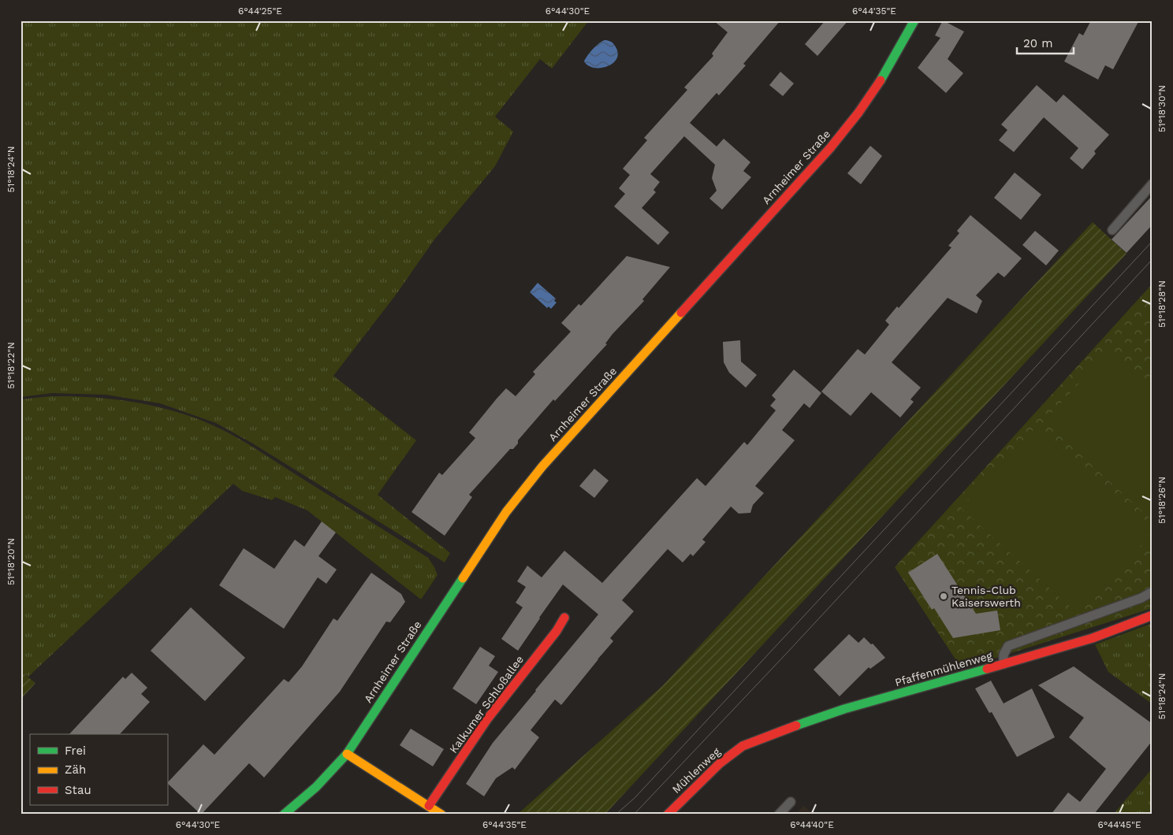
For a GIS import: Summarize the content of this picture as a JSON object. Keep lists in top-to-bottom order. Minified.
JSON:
{"streets":{"main road":["Arnheimer Straße","Pfaffenmühlenweg","Kalkumer Schloßallee","Mühlenweg"]},"crossings":[["Pfaffenmühlenweg","Mühlenweg"]],"places":["Tennis-Club Kaiserswerth"],"legend":["Frei","Zäh","Stau"],"scale_bar":"20 m","coordinates":["6°44'25\"E","6°44'30\"E","6°44'35\"E","51°18'30\"N","51°18'24\"N","51°18'28\"N","51°18'22\"N","51°18'26\"N","51°18'20\"N","6°44'40\"E","6°44'45\"E"]}
